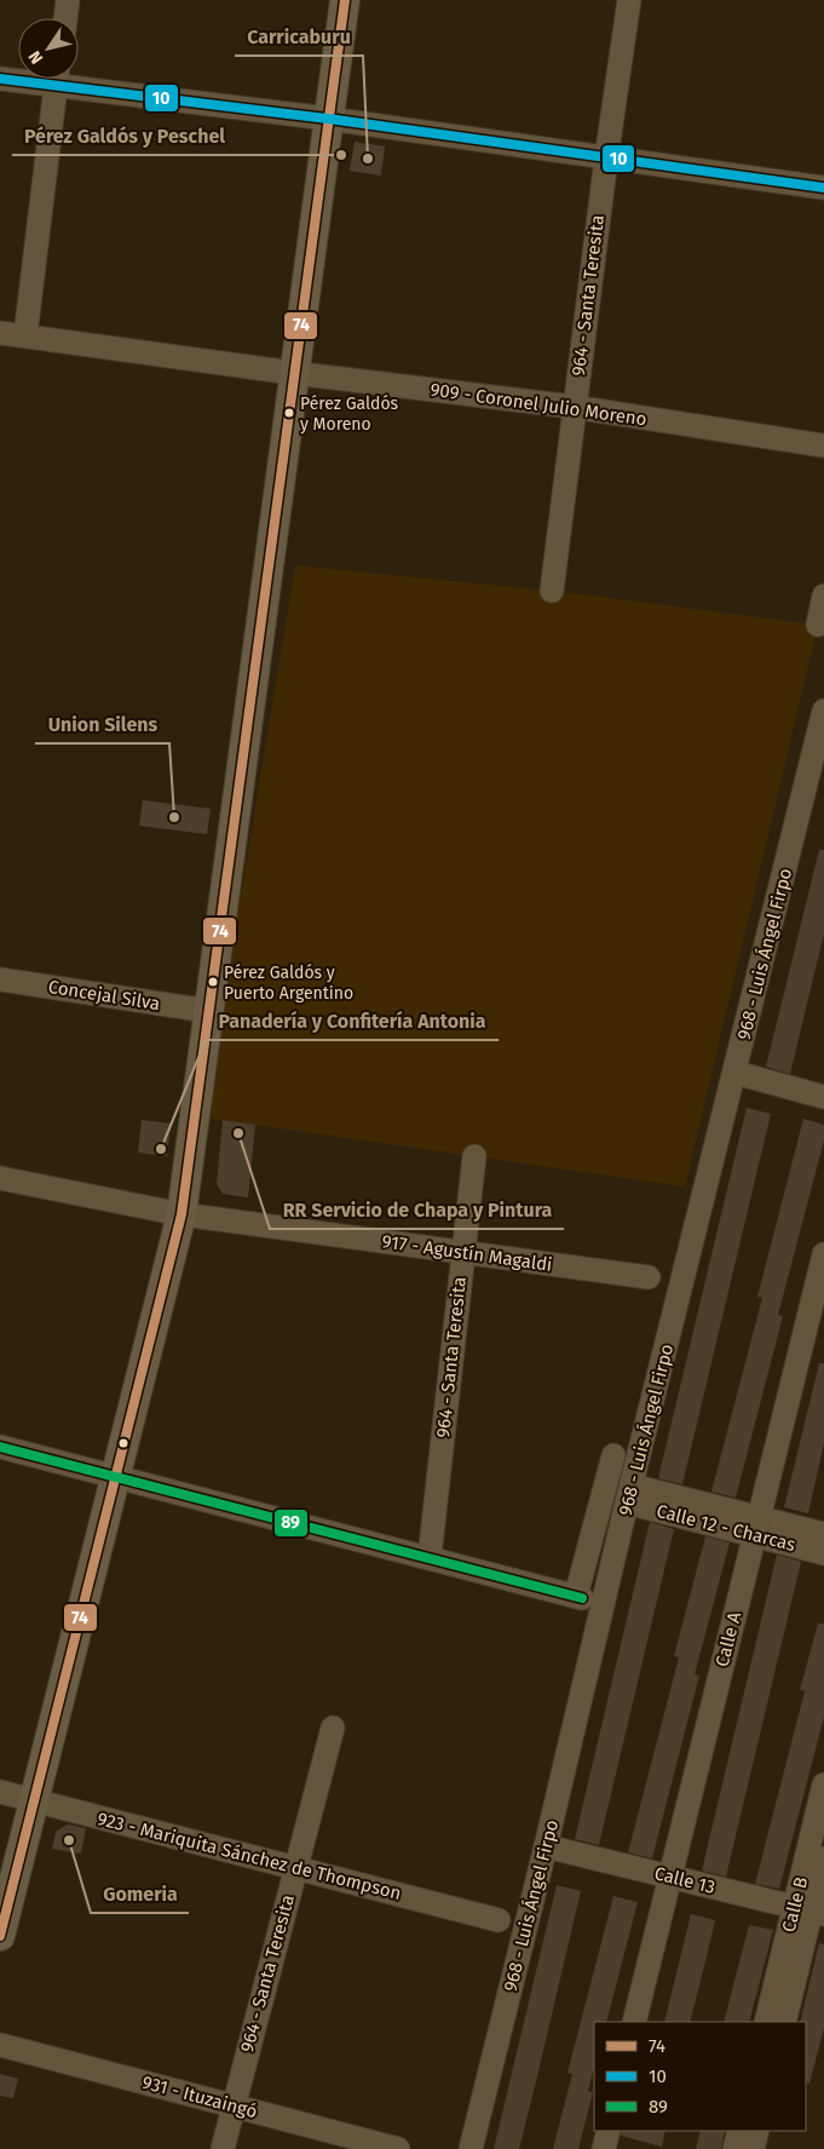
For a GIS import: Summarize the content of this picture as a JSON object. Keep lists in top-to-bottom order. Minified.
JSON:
{"streets":{"street":["964 - Santa Teresita","909 - Coronel Julio Moreno","968 - Luis Ángel Firpo","Concejal Silva","917 - Agustín Magaldi","Calle 12 - Charcas","Calle A","923 - Mariquita Sánchez de Thompson","Calle 13","Calle B","931 - Ituzaingó"]},"crossings":[["964 - Santa Teresita","909 - Coronel Julio Moreno"],["964 - Santa Teresita","917 - Agustín Magaldi"],["964 - Santa Teresita","923 - Mariquita Sánchez de Thompson"],["964 - Santa Teresita","931 - Ituzaingó"],["968 - Luis Ángel Firpo","Calle 12 - Charcas"],["968 - Luis Ángel Firpo","Calle 13"],["Calle 12 - Charcas","Calle A"],["Calle A","Calle 13"],["Calle 13","Calle B"]],"places":["Pérez Galdós y Peschel","Carricaburu","Pérez Galdós y Moreno","Union Silens","Pérez Galdós y Puerto Argentino","RR Servicio de Chapa y Pintura","Panadería y Confitería Antonia","Gomeria"],"lines":["transit line 74","transit line 10","transit line 89"],"legend":["74","10","89"],"north":"bottom left"}
